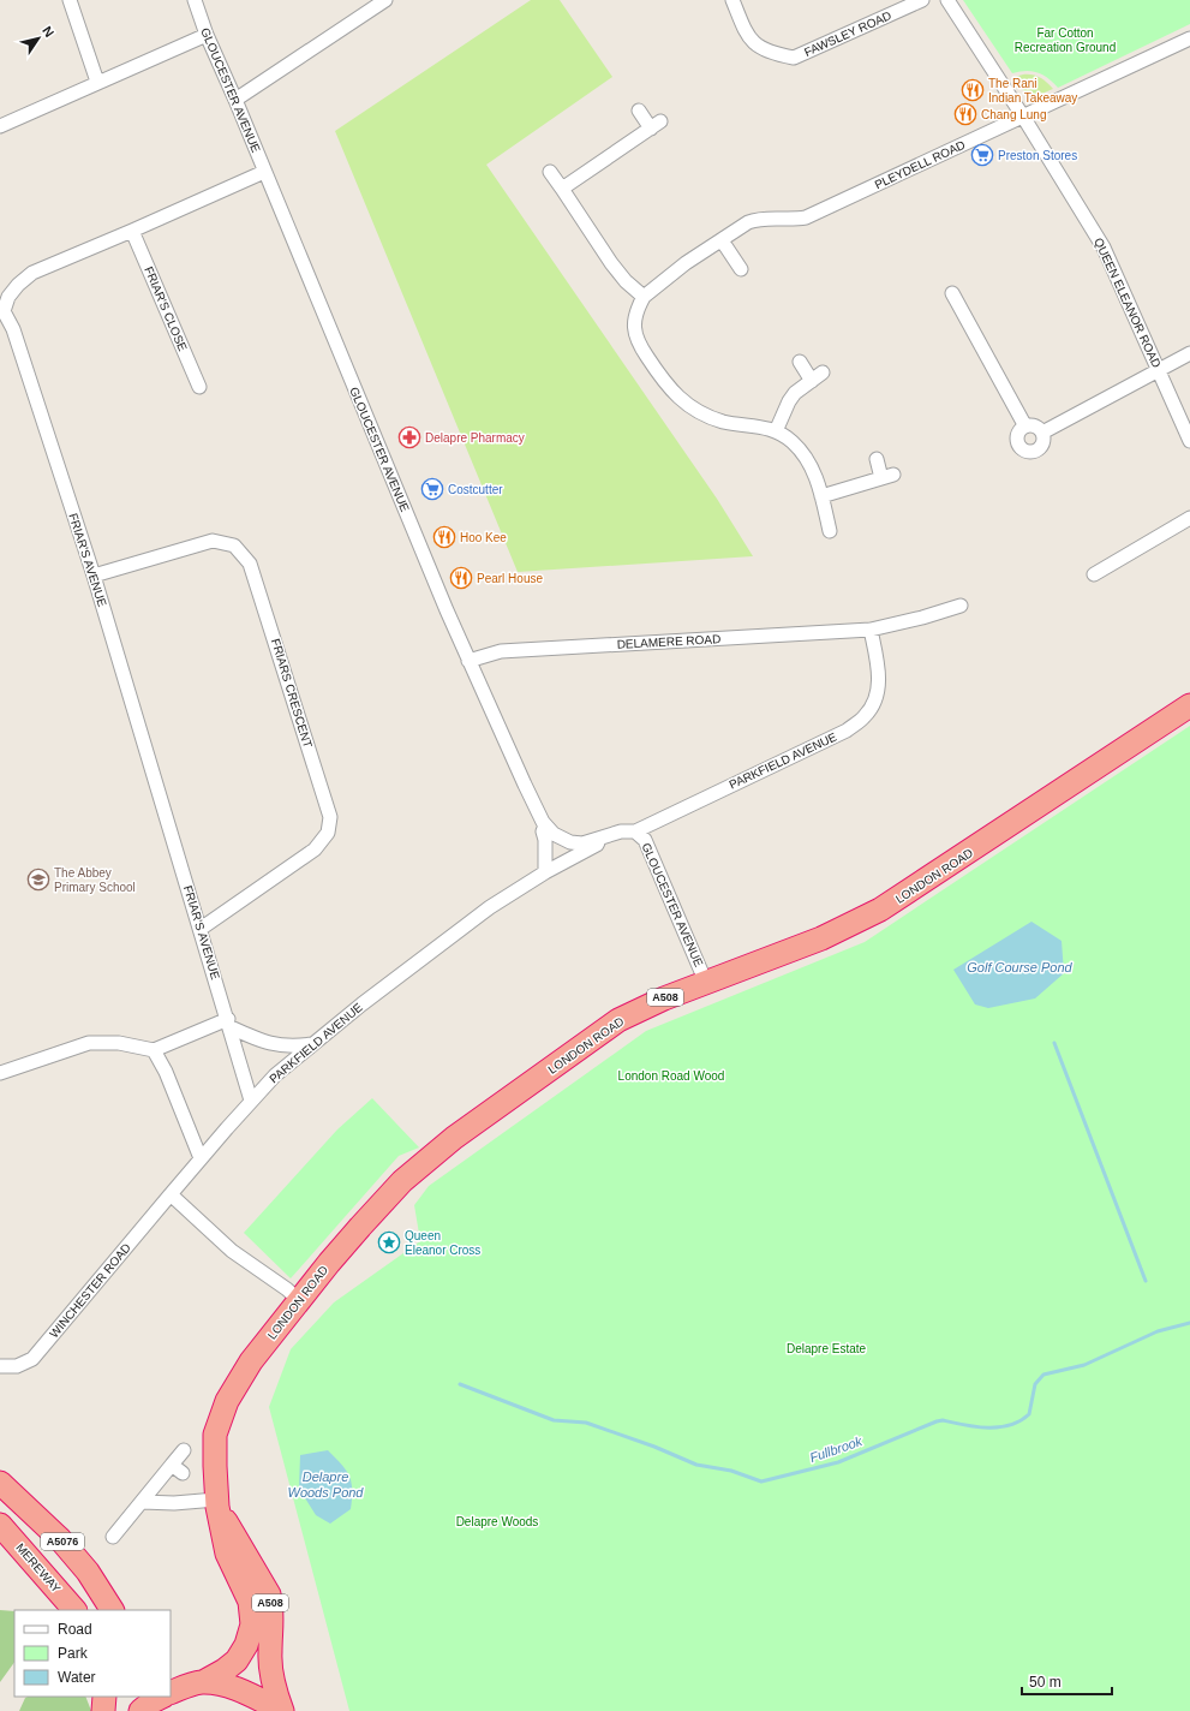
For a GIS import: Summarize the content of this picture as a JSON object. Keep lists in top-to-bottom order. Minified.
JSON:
{"streets":{"highway":["LONDON ROAD","A508","A5076","MEREWAY"],"street":["FAWSLEY ROAD","GLOUCESTER AVENUE","PLEYDELL ROAD","QUEEN ELEANOR ROAD","FRIAR'S CLOSE","FRIAR'S AVENUE","DELAMERE ROAD","FRIARS CRESCENT","PARKFIELD AVENUE","WINCHESTER ROAD"]},"crossings":[["GLOUCESTER AVENUE","FRIAR'S AVENUE"],["GLOUCESTER AVENUE","DELAMERE ROAD"],["GLOUCESTER AVENUE","PARKFIELD AVENUE"],["GLOUCESTER AVENUE","LONDON ROAD"],["PLEYDELL ROAD","QUEEN ELEANOR ROAD"],["FRIAR'S CLOSE","FRIAR'S AVENUE"],["FRIAR'S AVENUE","FRIARS CRESCENT"],["FRIAR'S AVENUE","PARKFIELD AVENUE"],["DELAMERE ROAD","PARKFIELD AVENUE"],["PARKFIELD AVENUE","WINCHESTER ROAD"],["LONDON ROAD","A508"]],"water":["Golf Course Pond","Fullbrook","Delapre Woods Pond"],"parks":["Far Cotton Recreation Ground","London Road Wood","Delapre Estate","Delapre Woods"],"places":{"restaurant":["The Rani Indian Takeaway","Chang Lung","Hoo Kee","Pearl House"],"supermarket":["Preston Stores","Costcutter"],"pharmacy":["Delapre Pharmacy"],"school or university":["The Abbey Primary School"],"place":["Queen Eleanor Cross"]},"legend":["Road","Park","Water"],"scale_bar":"50 m","north":"top right"}
